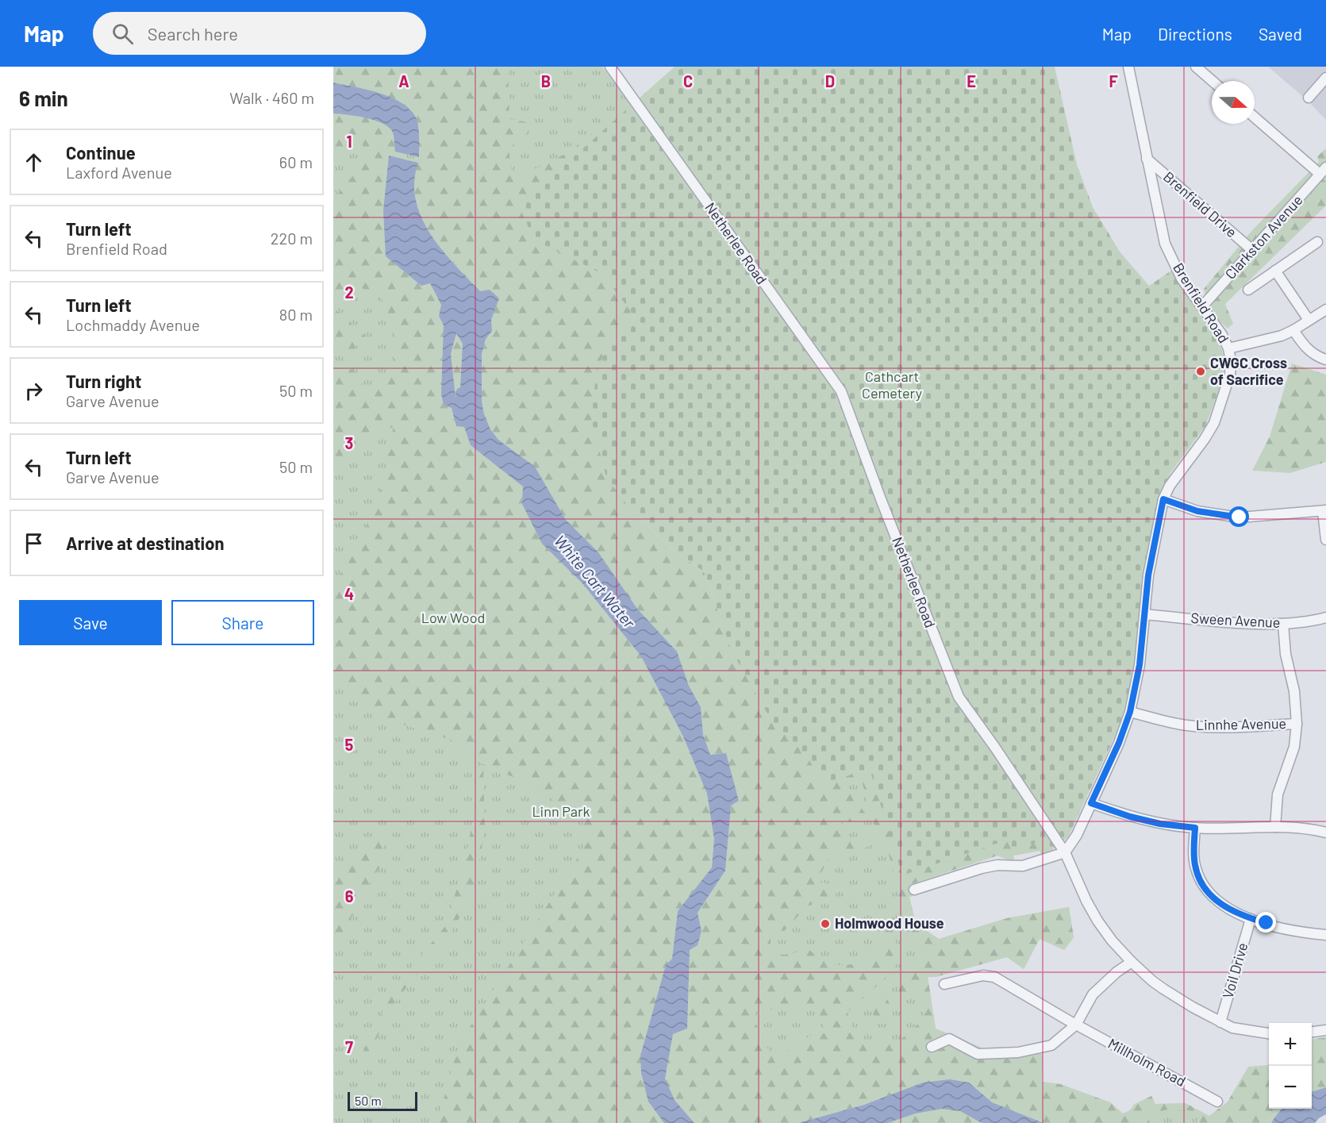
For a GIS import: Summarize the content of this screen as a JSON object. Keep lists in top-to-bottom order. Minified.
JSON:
{"streets":{"street":["Brenfield Drive","Clarkston Avenue","Netherlee Road","Brenfield Road","Sween Avenue","Linnhe Avenue","Voil Drive","Millholm Road"]},"crossings":[["Brenfield Drive","Clarkston Avenue"],["Brenfield Drive","Brenfield Road"],["Clarkston Avenue","Brenfield Road"],["Netherlee Road","Brenfield Road"],["Netherlee Road","Voil Drive"],["Brenfield Road","Sween Avenue"],["Brenfield Road","Linnhe Avenue"]],"water":["White Cart Water"],"parks":["Cathcart Cemetery","Low Wood","Linn Park"],"places":["CWGC Cross of Sacrifice","Holmwood House"],"scale_bar":"50 m","north":"right","page":{"header":"Map","search":"Search here","nav":["Map","Directions","Saved"],"heading":["6 min","Walk · 460 m"],"list":[["Continue","Laxford Avenue","60 m"],["Turn left","Brenfield Road","220 m"],["Turn left","Lochmaddy Avenue","80 m"],["Turn right","Garve Avenue","50 m"],["Turn left","Garve Avenue","50 m"],"Arrive at destination"],"buttons":["Save","Share"],"map_buttons":["+","−"],"scale":"50 m"},"grid":{"columns":["A","B","C","D","E","F"],"rows":["1","2","3","4","5","6","7"]}}
